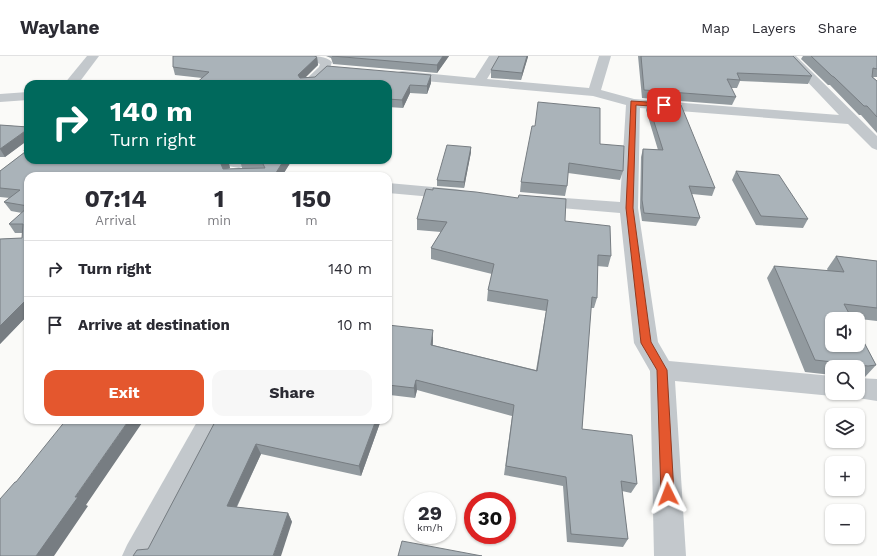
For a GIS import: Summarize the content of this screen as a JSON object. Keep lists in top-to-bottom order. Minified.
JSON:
{"page":{"header":"Waylane","nav":["Map","Layers","Share"],"turn":["140 m","Turn right"],"eta":["07:14","Arrival","1","min","150","m"],"list":[{"name":"Turn right","value":"140 m"},{"name":"Arrive at destination","value":"10 m"}],"map_buttons":["+","−"],"buttons":["Exit","Share"],"speed":"29 km/h","limit":"30"}}
